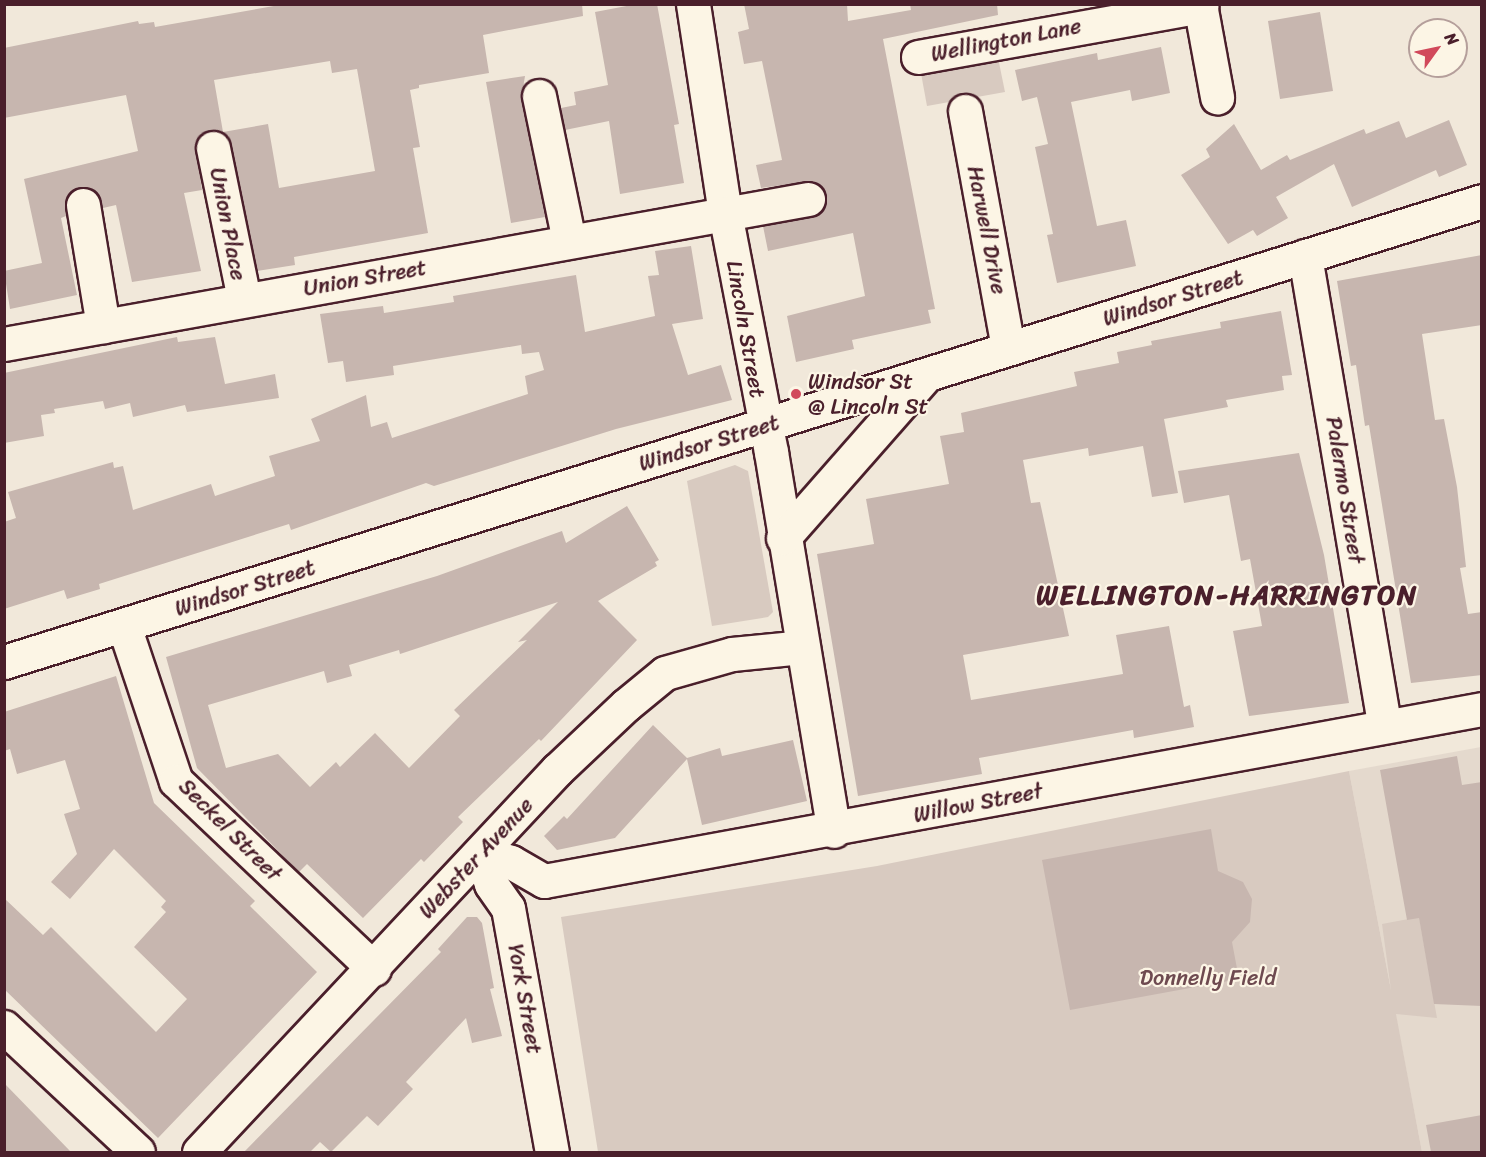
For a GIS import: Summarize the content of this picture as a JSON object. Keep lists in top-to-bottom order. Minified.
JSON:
{"streets":{"street":["Wellington Lane","Union Place","Harwell Drive","Union Street","Windsor Street","Lincoln Street","Palermo Street","Willow Street","Seckel Street","Webster Avenue","York Street"]},"crossings":[["Union Place","Union Street"],["Harwell Drive","Windsor Street"],["Union Street","Lincoln Street"],["Windsor Street","Lincoln Street"],["Windsor Street","Palermo Street"],["Windsor Street","Seckel Street"],["Lincoln Street","Willow Street"],["Lincoln Street","Webster Avenue"],["Palermo Street","Willow Street"],["Willow Street","Webster Avenue"],["Willow Street","York Street"],["Seckel Street","Webster Avenue"],["Webster Avenue","York Street"]],"districts":["WELLINGTON-HARRINGTON"],"parks":["Donnelly Field"],"places":["Windsor St @ Lincoln St"],"north":"top right"}
